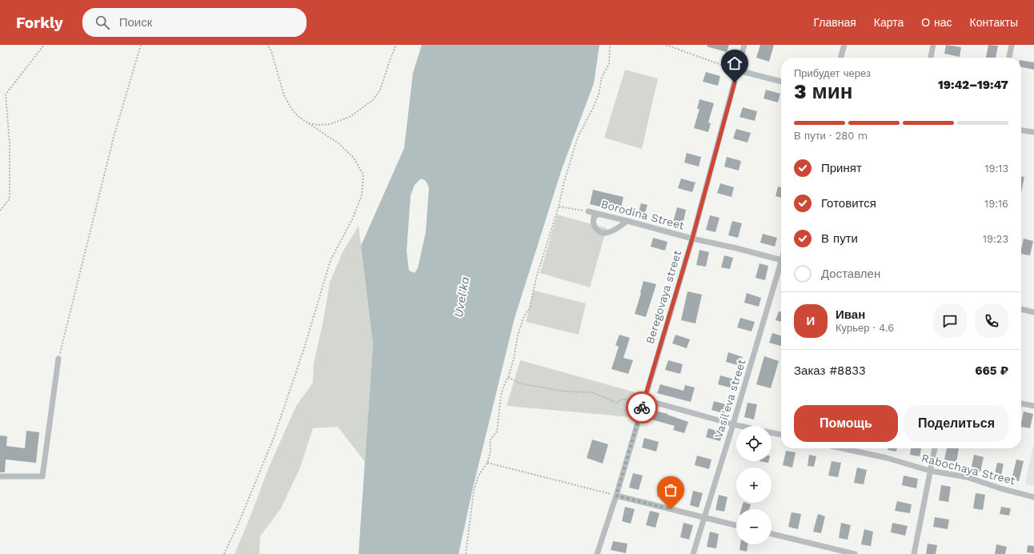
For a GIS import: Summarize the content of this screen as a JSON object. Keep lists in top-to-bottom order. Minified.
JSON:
{"streets":{"street":["Borodina Street","Beregovaya street","Vasil'eva street","Rabochaya Street"]},"crossings":[["Borodina Street","Beregovaya street"]],"water":["Uvel'ka"],"page":{"header":"Forkly","search":"Поиск","nav":["Главная","Карта","О нас","Контакты"],"heading":["3 мин","Прибудет через","19:42–19:47"],"panel":["Иван","Курьер · 4.6","Заказ #8833","665 ₽"],"bar":"В пути · 280 m","list":[["Принят","19:13"],["Готовится","19:16"],["В пути","19:23"],"Доставлен"],"round":"И","buttons":["Помощь","Поделиться"],"map_buttons":["+","−"]}}
